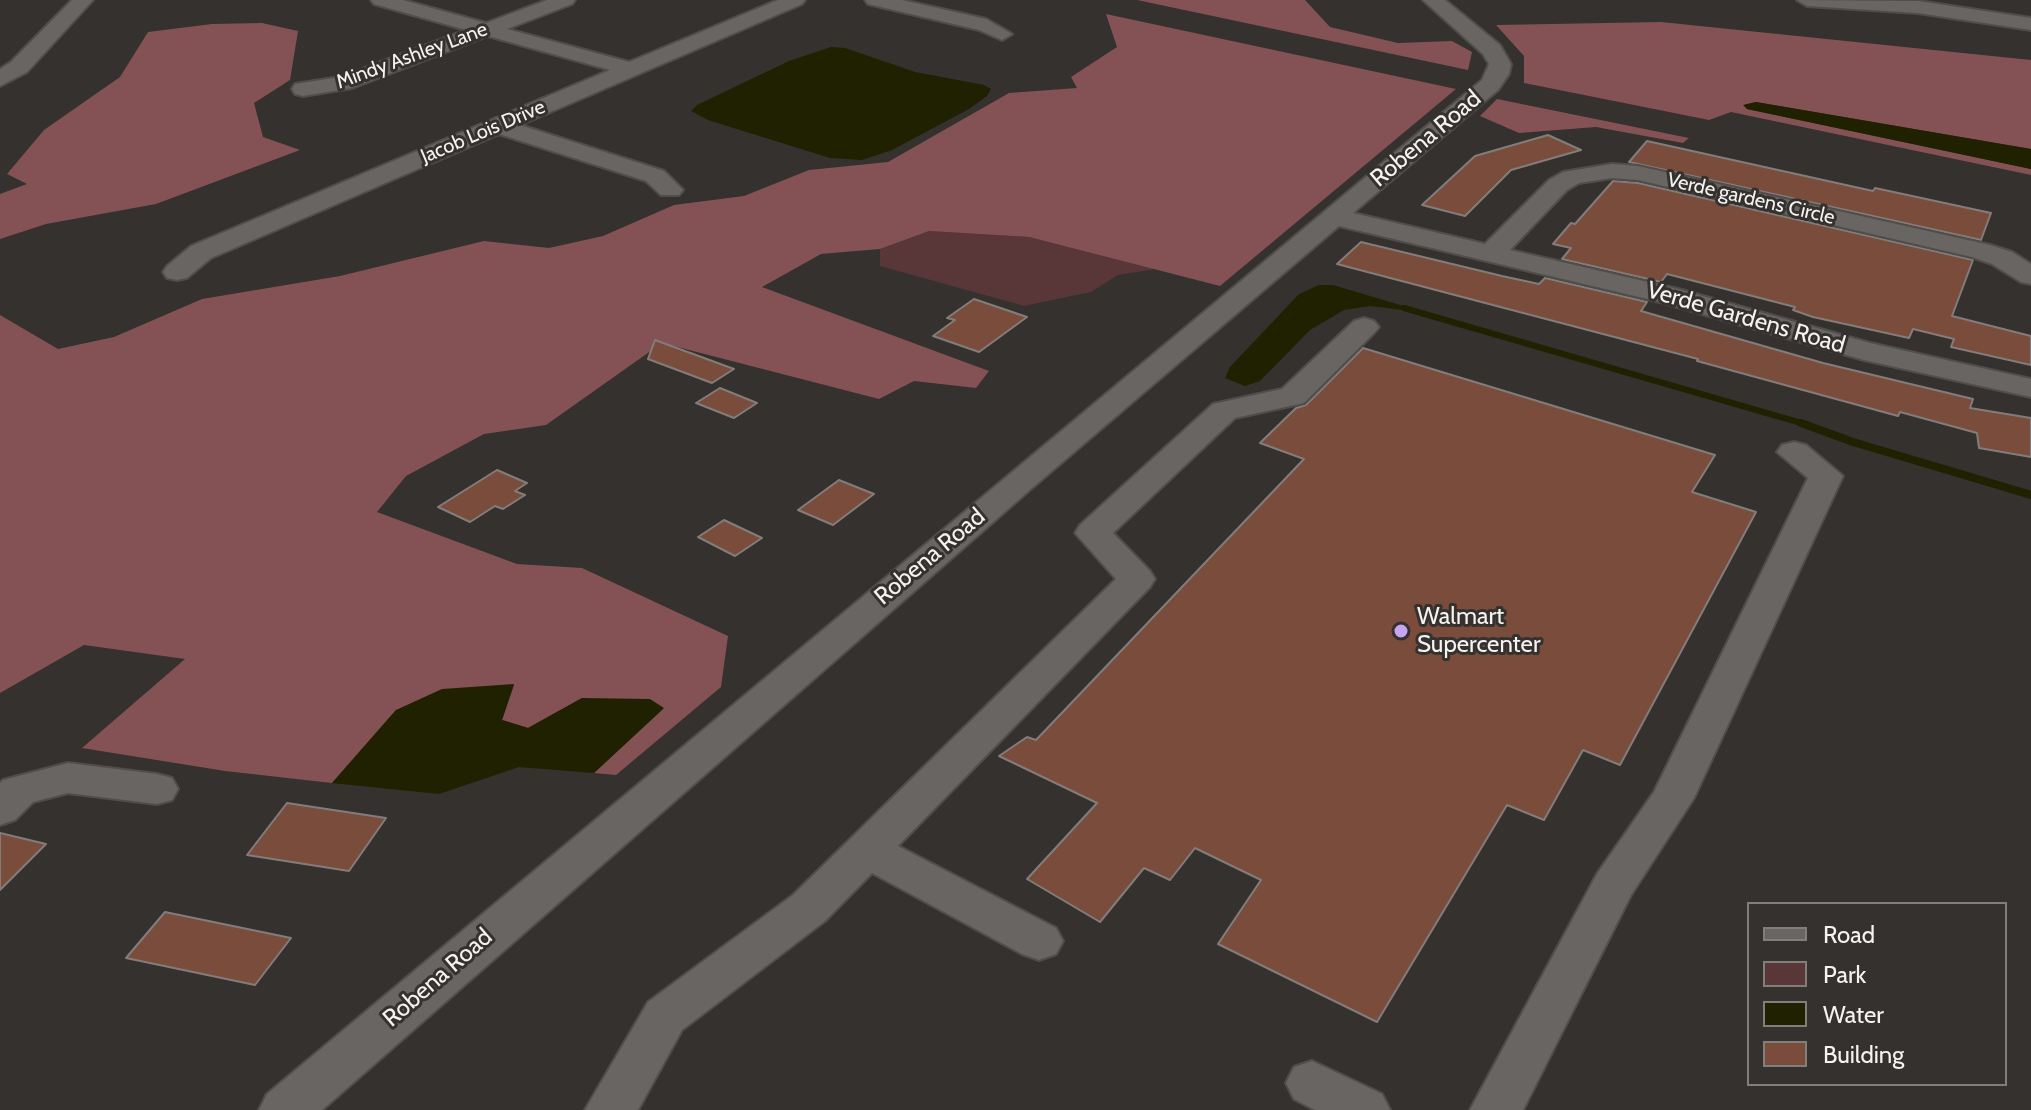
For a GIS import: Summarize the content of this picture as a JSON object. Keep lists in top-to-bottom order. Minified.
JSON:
{"streets":{"street":["Mindy Ashley Lane","Jacob Lois Drive","Robena Road","Verde gardens Circle","Verde Gardens Road"]},"crossings":[["Robena Road","Verde Gardens Road"],["Verde gardens Circle","Verde Gardens Road"]],"places":["Walmart Supercenter"],"legend":["Road","Park","Water","Building"]}
